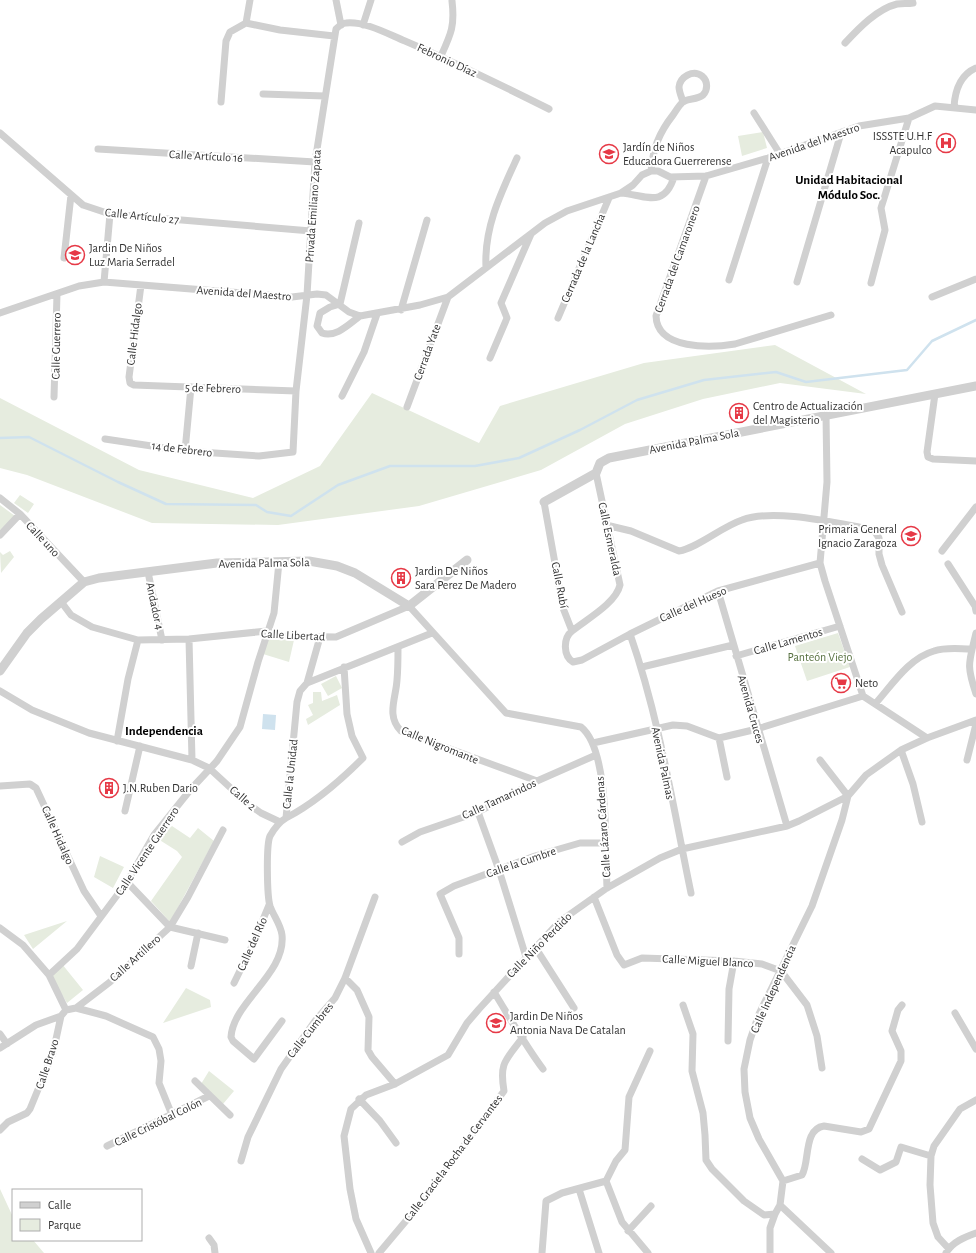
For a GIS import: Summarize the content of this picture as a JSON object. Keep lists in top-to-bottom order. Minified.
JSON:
{"streets":{"street":["Febronio Díaz","Avenida del Maestro","Calle Artículo 16","Privada Emiliano Zapata","Calle Artículo 27","Cerrada de la Lancha","Cerrada del Camaronero","Calle Hidalgo","Calle Guerrero","Cerrada Yate","5 de Febrero","Avenida Palma Sola","14 de Febrero","Calle uno","Calle Esmeralda","Calle Rubí","Calle del Hueso","Andador 4","Calle Libertad","Calle Lamentos","Avenida Cruces","Calle Nigromante","Avenida Palmas","Calle la Unidad","Calle 2","Calle Tamarindos","Calle Lázaro Cárdenas","Calle Vicente Guerrero","Calle la Cumbre","Calle del Río","Calle Niño Perdido","Calle Artillero","Calle Miguel Blanco","Calle Independencia","Calle Cumbres","Calle Bravo","Calle Cristóbal Colón","Calle Graciela Rocha de Cervantes"]},"crossings":[["Febronio Díaz","Privada Emiliano Zapata"],["Avenida del Maestro","Privada Emiliano Zapata"],["Avenida del Maestro","Cerrada del Camaronero"],["Avenida del Maestro","Calle Hidalgo"],["Avenida del Maestro","Calle Guerrero"],["Calle Artículo 16","Privada Emiliano Zapata"],["Privada Emiliano Zapata","Calle Artículo 27"],["Privada Emiliano Zapata","5 de Febrero"],["Privada Emiliano Zapata","14 de Febrero"],["Calle Hidalgo","5 de Febrero"],["Calle Hidalgo","Calle Vicente Guerrero"],["5 de Febrero","14 de Febrero"],["Avenida Palma Sola","Calle uno"],["Avenida Palma Sola","Calle Esmeralda"],["Avenida Palma Sola","Calle Rubí"],["Avenida Palma Sola","Andador 4"],["Avenida Palma Sola","Calle Libertad"],["Avenida Palma Sola","Calle Vicente Guerrero"],["Calle Esmeralda","Calle Rubí"],["Calle Esmeralda","Calle del Hueso"],["Calle Rubí","Calle del Hueso"],["Calle del Hueso","Avenida Cruces"],["Calle del Hueso","Avenida Palmas"],["Andador 4","Calle Libertad"],["Calle Libertad","Calle la Unidad"],["Calle Libertad","Calle Vicente Guerrero"],["Calle Lamentos","Avenida Cruces"],["Avenida Cruces","Calle Niño Perdido"],["Calle Nigromante","Calle Tamarindos"],["Avenida Palmas","Calle Niño Perdido"],["Calle la Unidad","Calle 2"],["Calle la Unidad","Calle del Río"],["Calle 2","Calle Vicente Guerrero"],["Calle Tamarindos","Calle Lázaro Cárdenas"],["Calle Lázaro Cárdenas","Calle la Cumbre"],["Calle Lázaro Cárdenas","Calle Niño Perdido"],["Calle Niño Perdido","Calle Miguel Blanco"],["Calle Niño Perdido","Calle Independencia"],["Calle Miguel Blanco","Calle Independencia"]],"districts":["Unidad Habitacional Módulo Soc.","Independencia"],"parks":["Panteón Viejo"],"places":{"hospital":["ISSSTE U.H.F Acapulco"],"school or university":["Jardín de Niños Educadora Guerrerense","Jardin De Niños Luz Maria Serradel","Primaria General Ignacio Zaragoza","Jardin De Niños Antonia Nava De Catalan"],"building":["Centro de Actualización del Magisterio","Jardin De Niños Sara Perez De Madero","J.N.Ruben Dario"],"supermarket":["Neto"]},"legend":["Calle","Parque"]}
